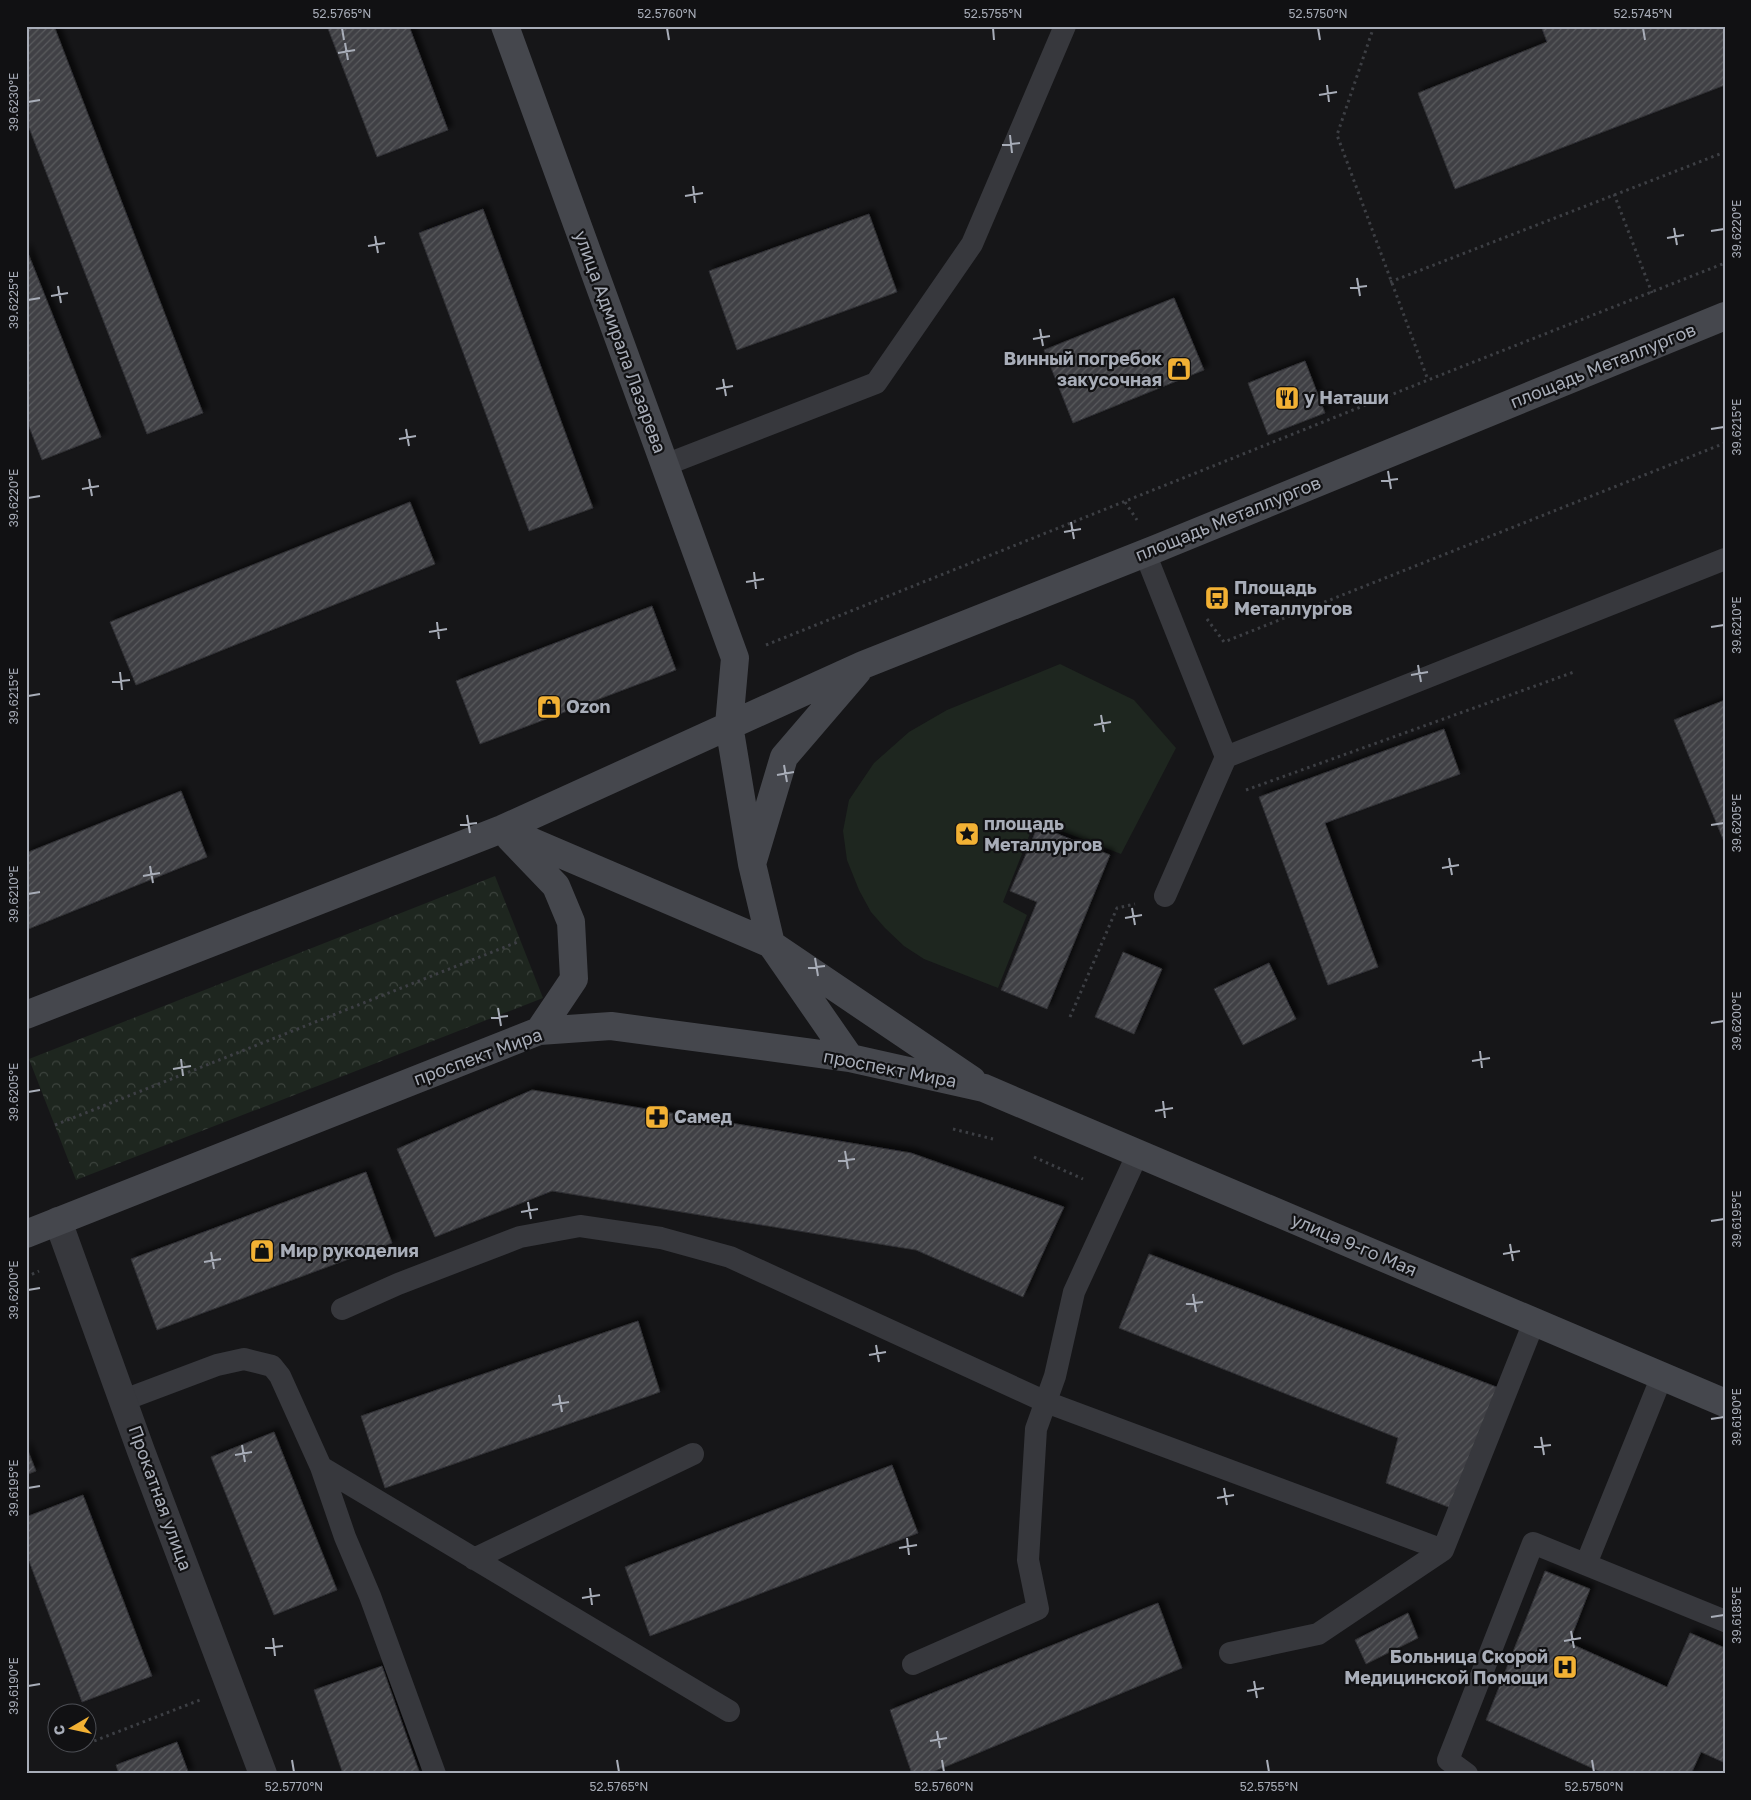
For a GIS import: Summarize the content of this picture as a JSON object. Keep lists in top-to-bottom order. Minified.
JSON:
{"streets":{"main road":["улица Адмирала Лазарева","площадь Металлургов","проспект Мира","улица 9-го Мая"],"street":["Прокатная улица"]},"crossings":[["улица Адмирала Лазарева","площадь Металлургов"],["площадь Металлургов","проспект Мира"],["проспект Мира","улица 9-го Мая"],["проспект Мира","Прокатная улица"]],"places":{"shop":["Винный погребок закусочная","Ozon","Мир рукоделия"],"restaurant":["у Наташи"],"bus stop":["Площадь Металлургов"],"place":["площадь Металлургов"],"pharmacy":["Самед"],"hospital":["Больница Скорой Медицинской Помощи"]},"north":"left","coordinates":["52.5765°N","52.5760°N","52.5755°N","52.5750°N","52.5745°N","39.6230°E","39.6220°E","39.6225°E","39.6215°E","39.6210°E","39.6205°E","39.6200°E","39.6195°E","39.6190°E","39.6185°E","52.5770°N"]}
